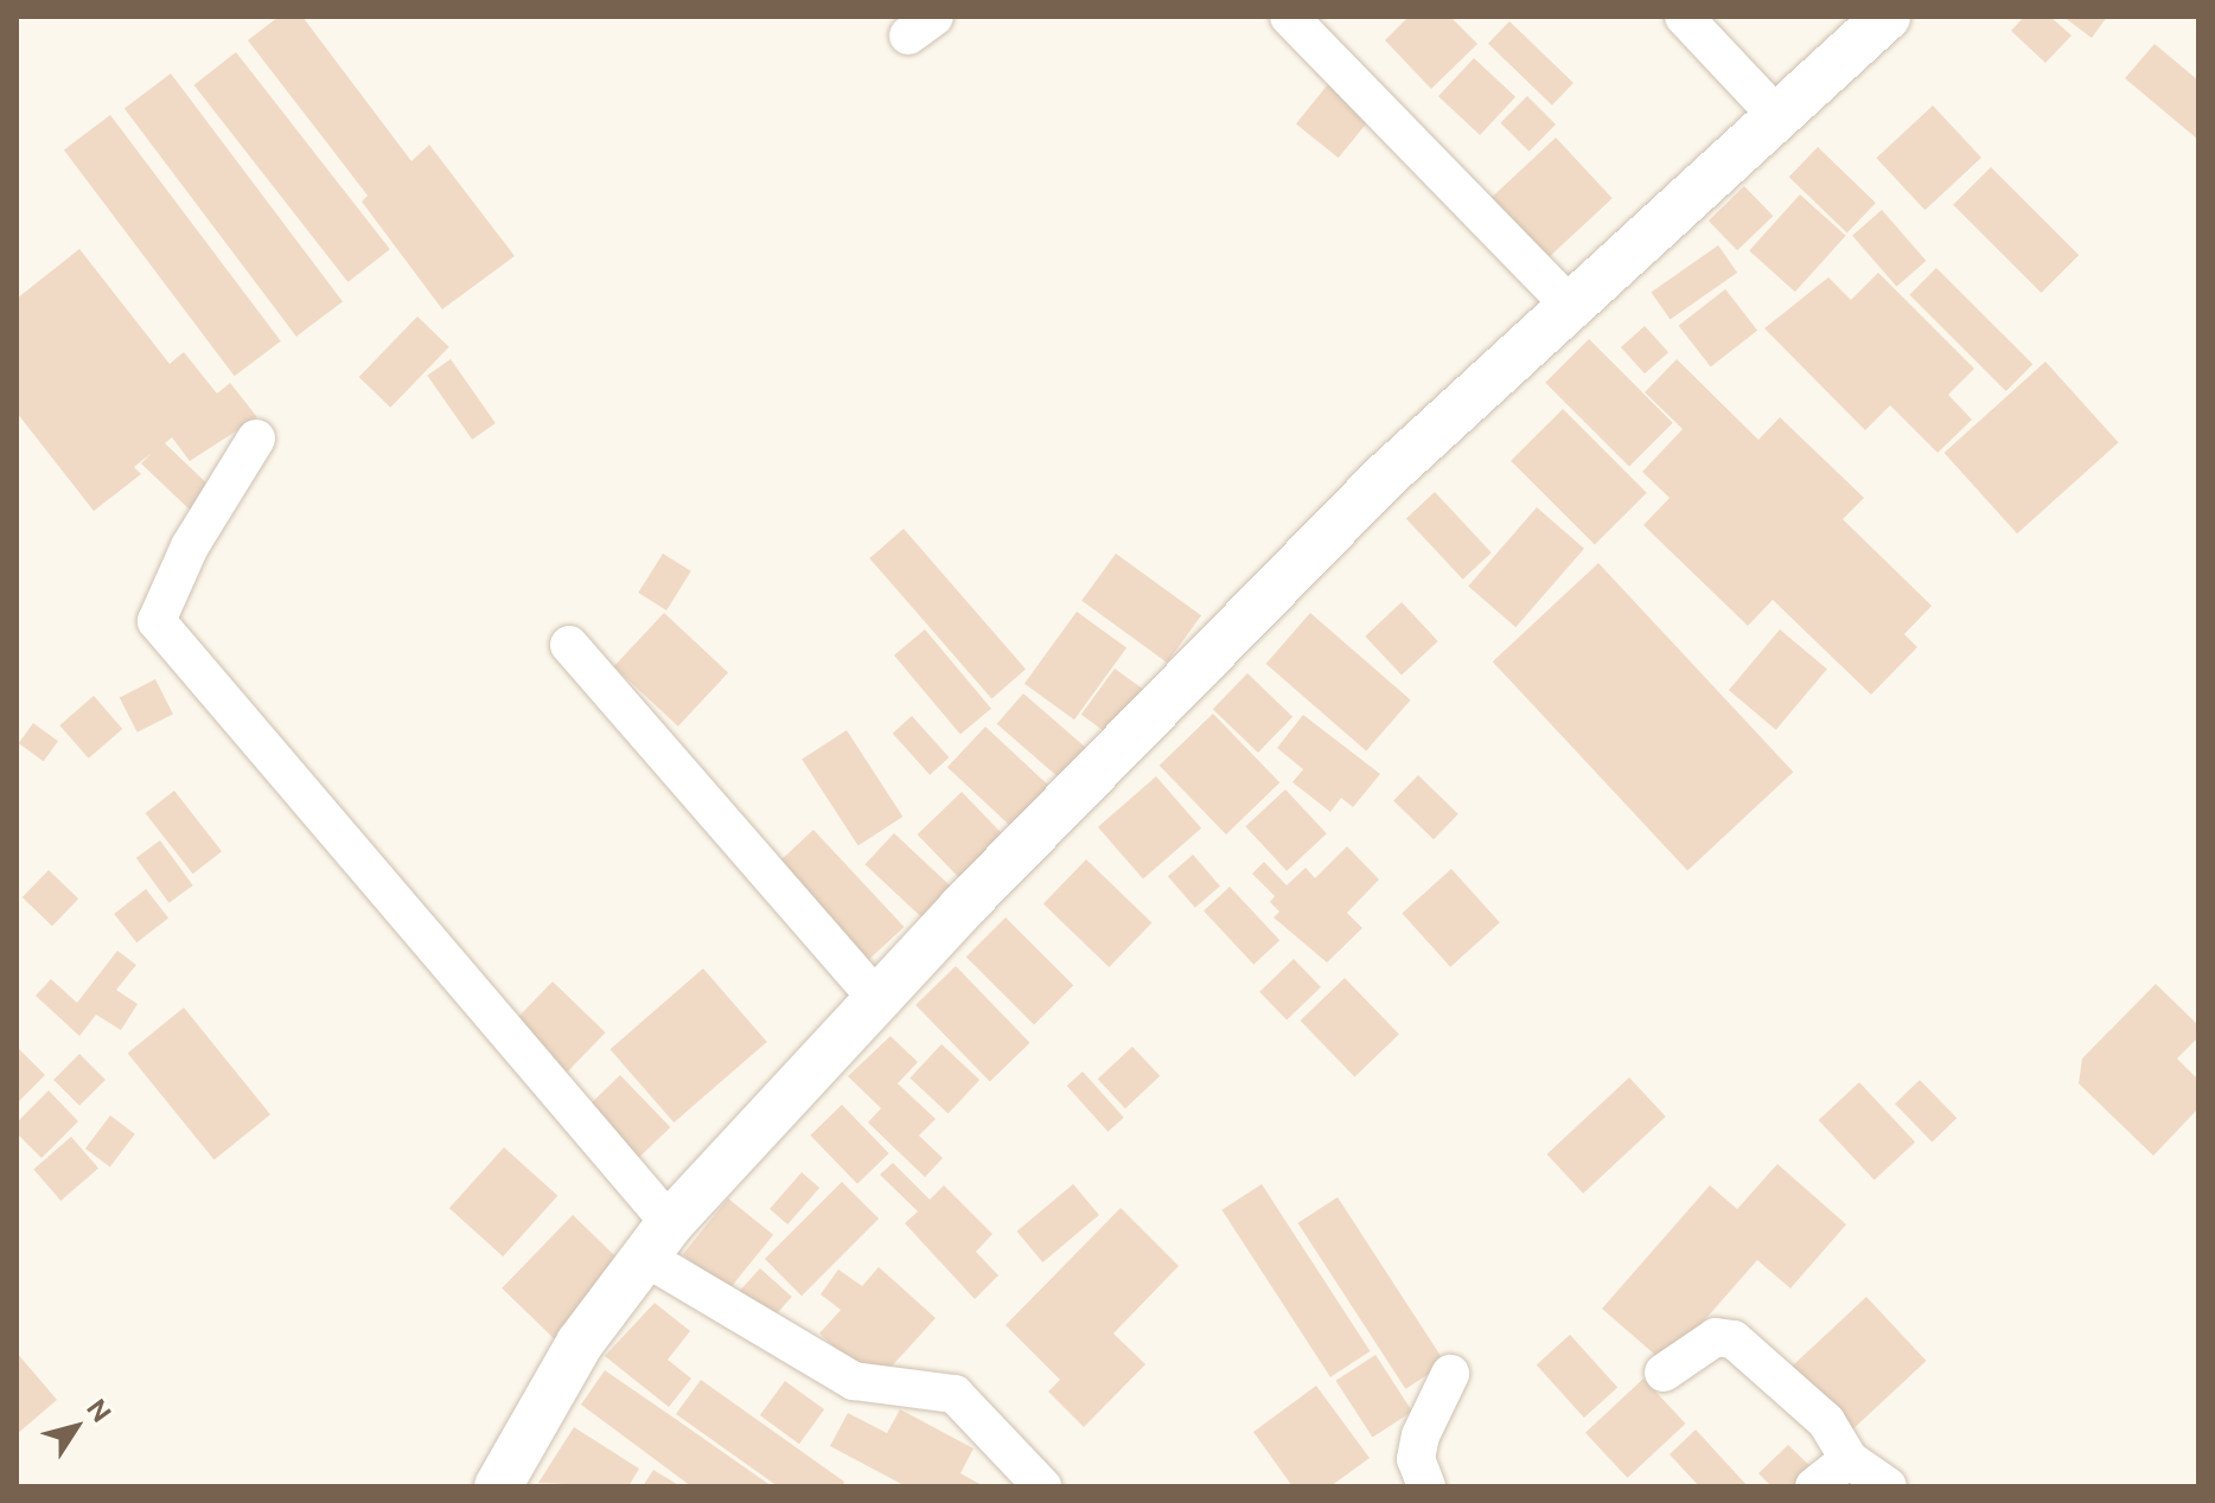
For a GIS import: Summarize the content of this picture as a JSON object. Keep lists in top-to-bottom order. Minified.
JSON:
{"north":"top right"}
